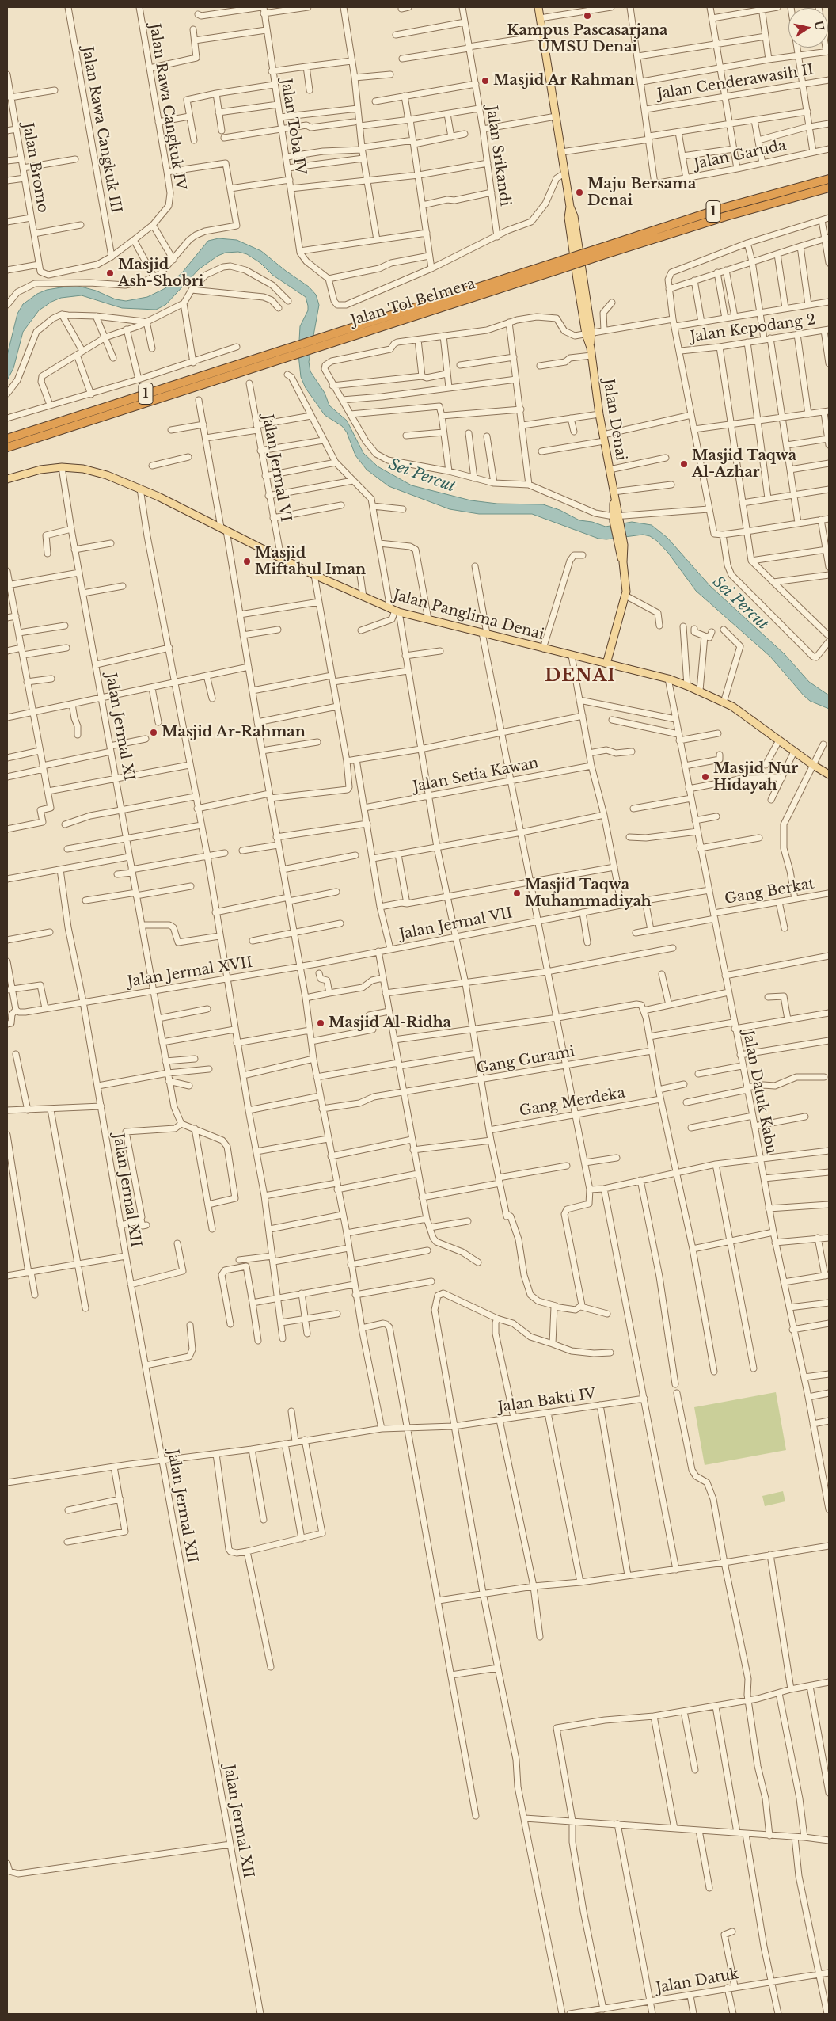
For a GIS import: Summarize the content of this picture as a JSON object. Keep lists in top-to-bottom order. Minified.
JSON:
{"streets":{"highway":["1","Jalan Tol Belmera"],"main road":["Jalan Denai","Jalan Panglima Denai"],"street":["Jalan Cenderawasih II","Jalan Rawa Cangkuk IV","Jalan Toba IV","Jalan Rawa Cangkuk III","Jalan Garuda","Jalan Srikandi","Jalan Bromo","Jalan Kepodang 2","Jalan Jermal VI","Jalan Jermal XI","Jalan Setia Kawan","Gang Berkat","Jalan Jermal VII","Jalan Jermal XVII","Gang Gurami","Jalan Datuk Kabu","Gang Merdeka","Jalan Jermal XII","Jalan Bakti IV","Jalan Datuk"]},"crossings":[["Jalan Denai","Jalan Panglima Denai"],["Jalan Jermal VI","Jalan Panglima Denai"],["Jalan Panglima Denai","Jalan Jermal XI"],["Jalan Panglima Denai","Jalan Datuk Kabu"],["Jalan Jermal XI","Jalan Jermal XVII"],["Gang Berkat","Jalan Datuk Kabu"],["Jalan Jermal VII","Jalan Jermal XVII"],["Jalan Jermal VII","Jalan Datuk Kabu"],["Jalan Jermal XVII","Jalan Jermal XII"],["Jalan Jermal XII","Jalan Bakti IV"]],"districts":["DENAI"],"water":["Sei Percut"],"places":["Kampus Pascasarjana UMSU Denai","Masjid Ar Rahman","Maju Bersama Denai","Masjid Ash-Shobri","Masjid Taqwa Al-Azhar","Masjid Miftahul Iman","Masjid Ar-Rahman","Masjid Nur Hidayah","Masjid Taqwa Muhammadiyah","Masjid Al-Ridha"],"north":"right"}
